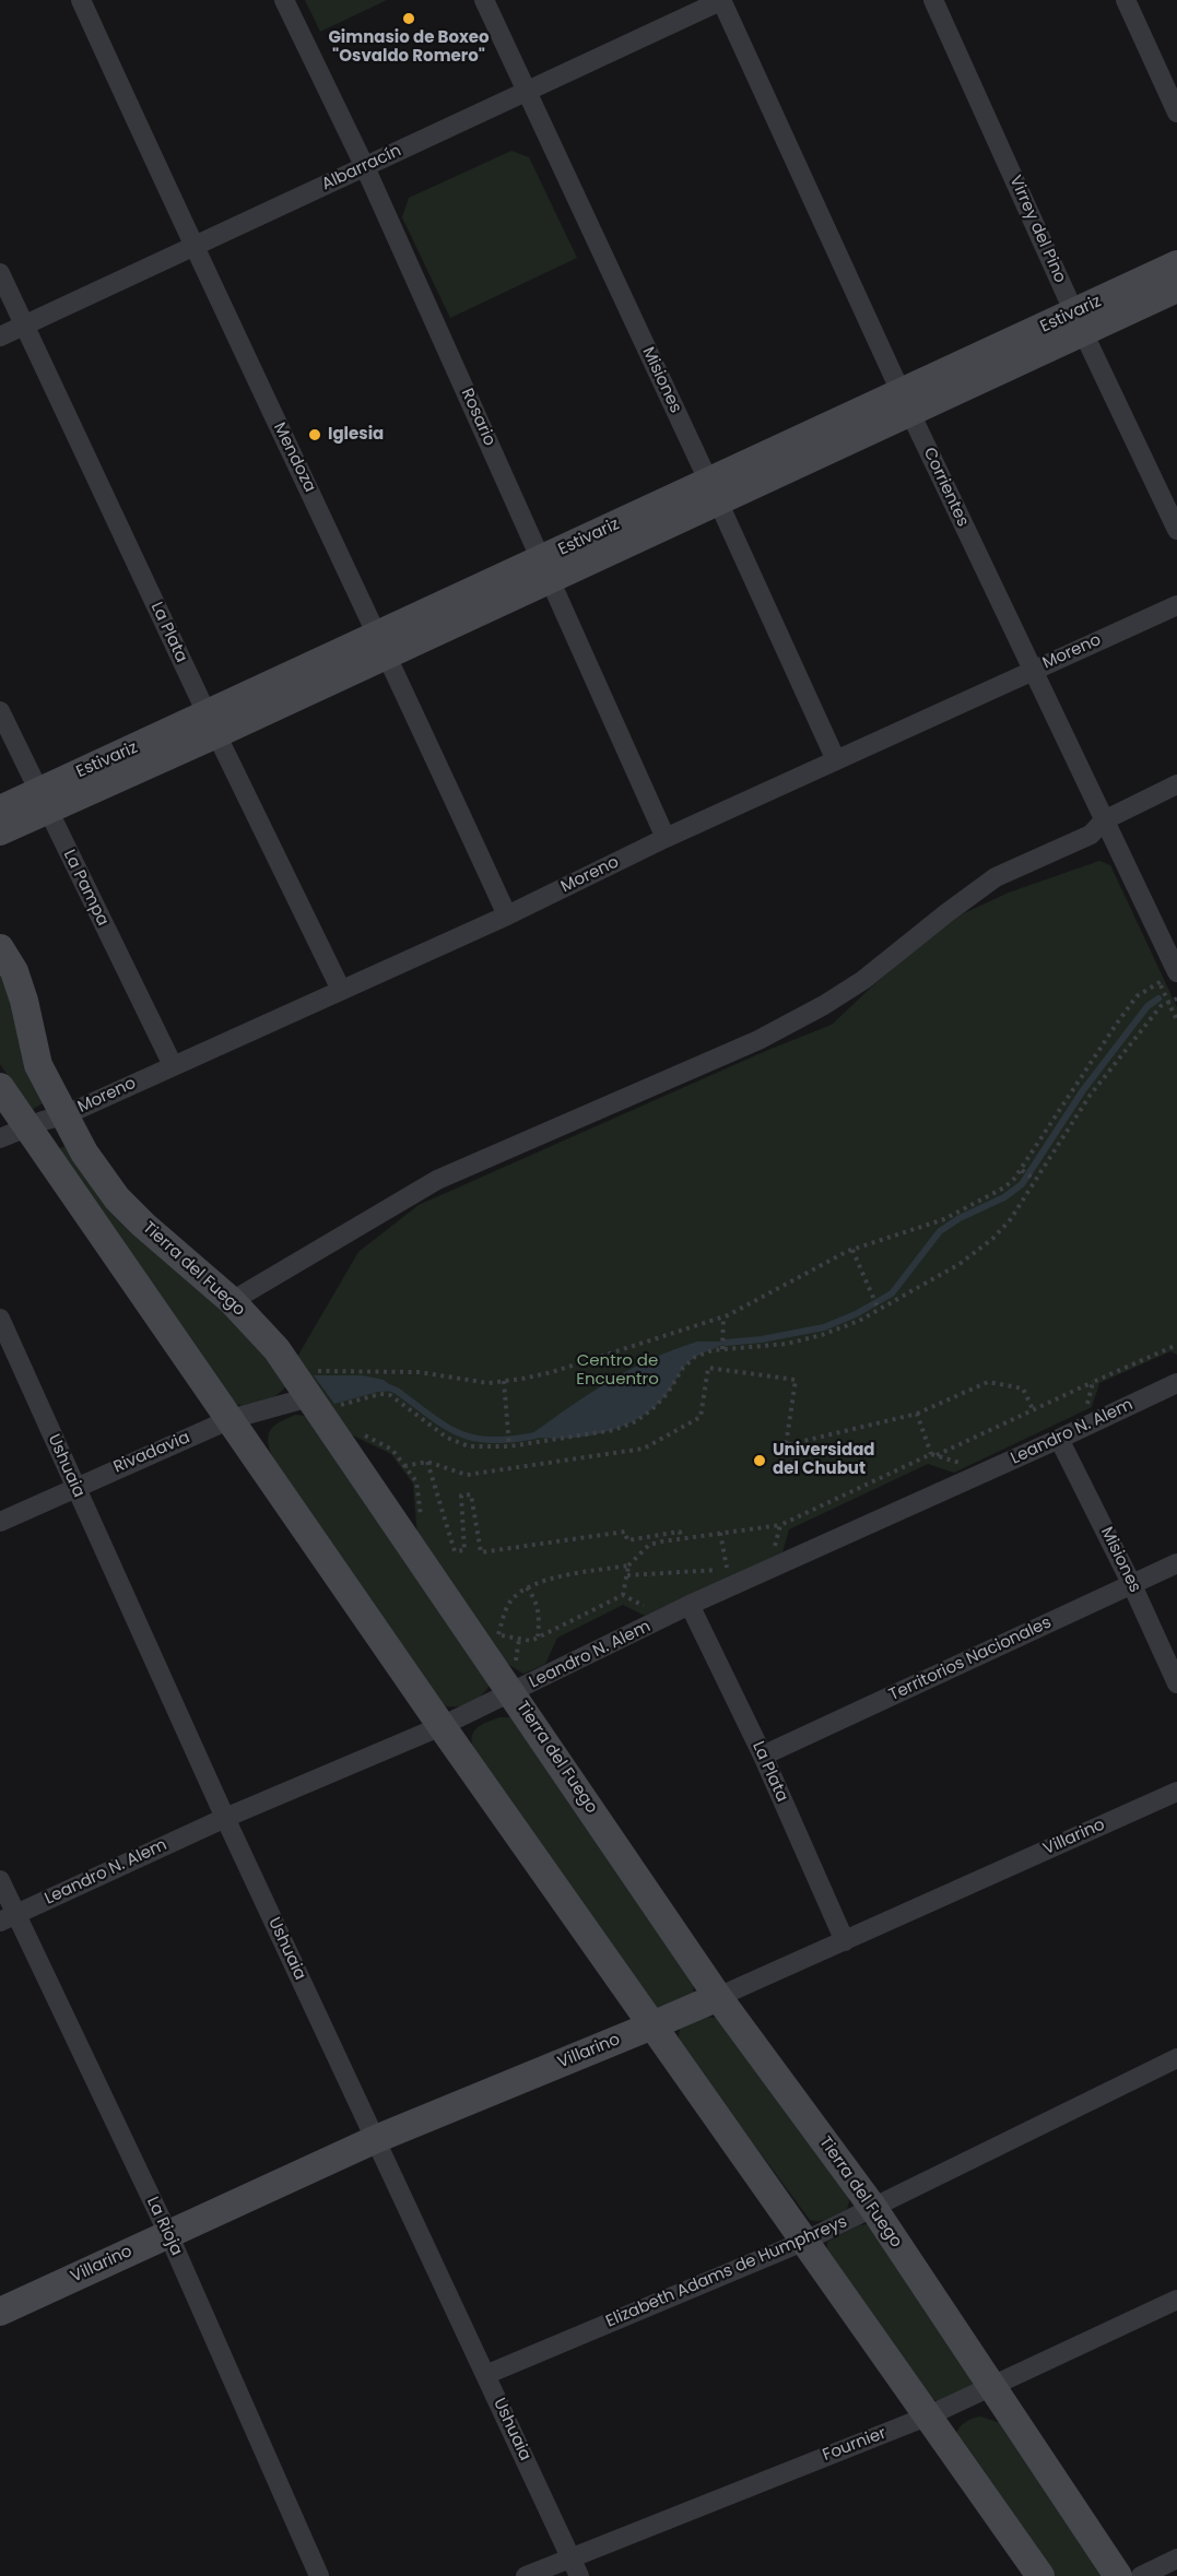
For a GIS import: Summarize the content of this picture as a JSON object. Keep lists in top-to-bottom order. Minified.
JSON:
{"streets":{"street":["Albarracín","Virrey del Pino","Estivariz","Misiones","Rosario","Mendoza","Corrientes","La Plata","Moreno","La Pampa","Tierra del Fuego","Leandro N. Alem","Rivadavia","Ushuaia","Territorios Nacionales","Villarino","La Rioja","Elizabeth Adams de Humphreys","Fournier"]},"crossings":[["Albarracín","Misiones"],["Albarracín","Rosario"],["Albarracín","Mendoza"],["Albarracín","Corrientes"],["Albarracín","La Plata"],["Virrey del Pino","Estivariz"],["Estivariz","Misiones"],["Estivariz","Rosario"],["Estivariz","Mendoza"],["Estivariz","Corrientes"],["Estivariz","La Plata"],["Estivariz","La Pampa"],["Misiones","Moreno"],["Misiones","Leandro N. Alem"],["Misiones","Territorios Nacionales"],["Rosario","Moreno"],["Mendoza","Moreno"],["Corrientes","Moreno"],["La Plata","Moreno"],["La Plata","Leandro N. Alem"],["La Plata","Territorios Nacionales"],["La Plata","Villarino"],["Moreno","La Pampa"],["Moreno","Tierra del Fuego"],["Tierra del Fuego","Leandro N. Alem"],["Tierra del Fuego","Rivadavia"],["Tierra del Fuego","Villarino"],["Tierra del Fuego","Elizabeth Adams de Humphreys"],["Tierra del Fuego","Fournier"],["Leandro N. Alem","Ushuaia"],["Leandro N. Alem","La Rioja"],["Rivadavia","Ushuaia"],["Ushuaia","Villarino"],["Ushuaia","Elizabeth Adams de Humphreys"],["Ushuaia","Fournier"],["Villarino","La Rioja"]],"parks":["Centro de Encuentro"],"places":["Gimnasio de Boxeo \"Osvaldo Romero\"","Iglesia","Universidad del Chubut"]}
